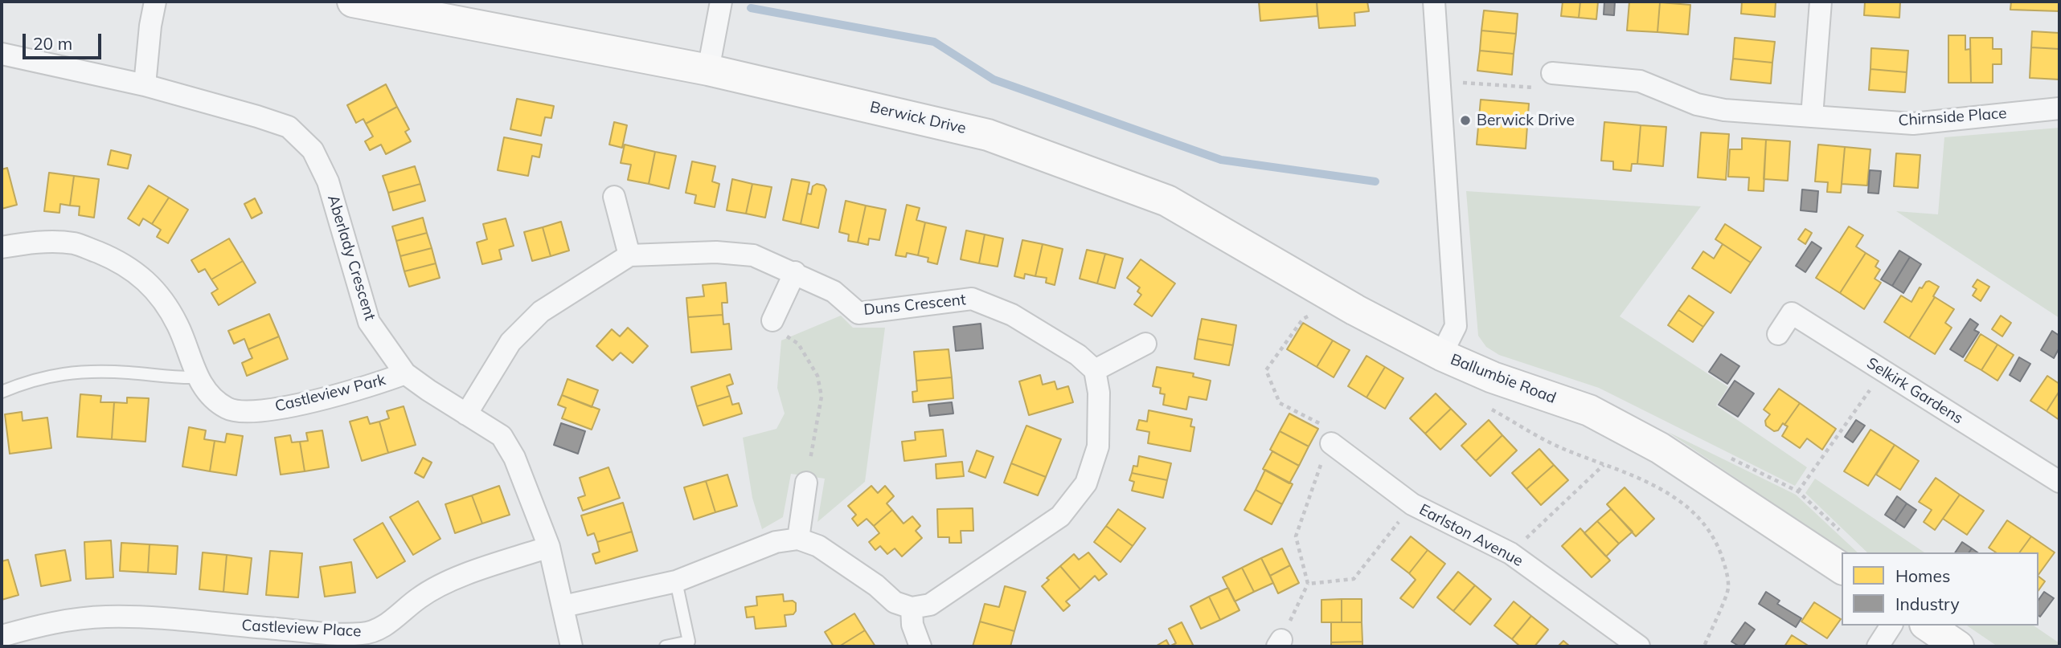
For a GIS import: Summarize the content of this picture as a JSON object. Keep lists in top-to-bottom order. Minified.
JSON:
{"streets":{"street":["Chirnside Place","Berwick Drive","Aberlady Crescent","Duns Crescent","Ballumbie Road","Selkirk Gardens","Castleview Park","Earlston Avenue","Castleview Place"]},"crossings":[["Berwick Drive","Ballumbie Road"],["Aberlady Crescent","Castleview Park"],["Aberlady Crescent","Castleview Place"]],"places":["Berwick Drive"],"legend":["Homes","Industry"],"scale_bar":"20 m"}
